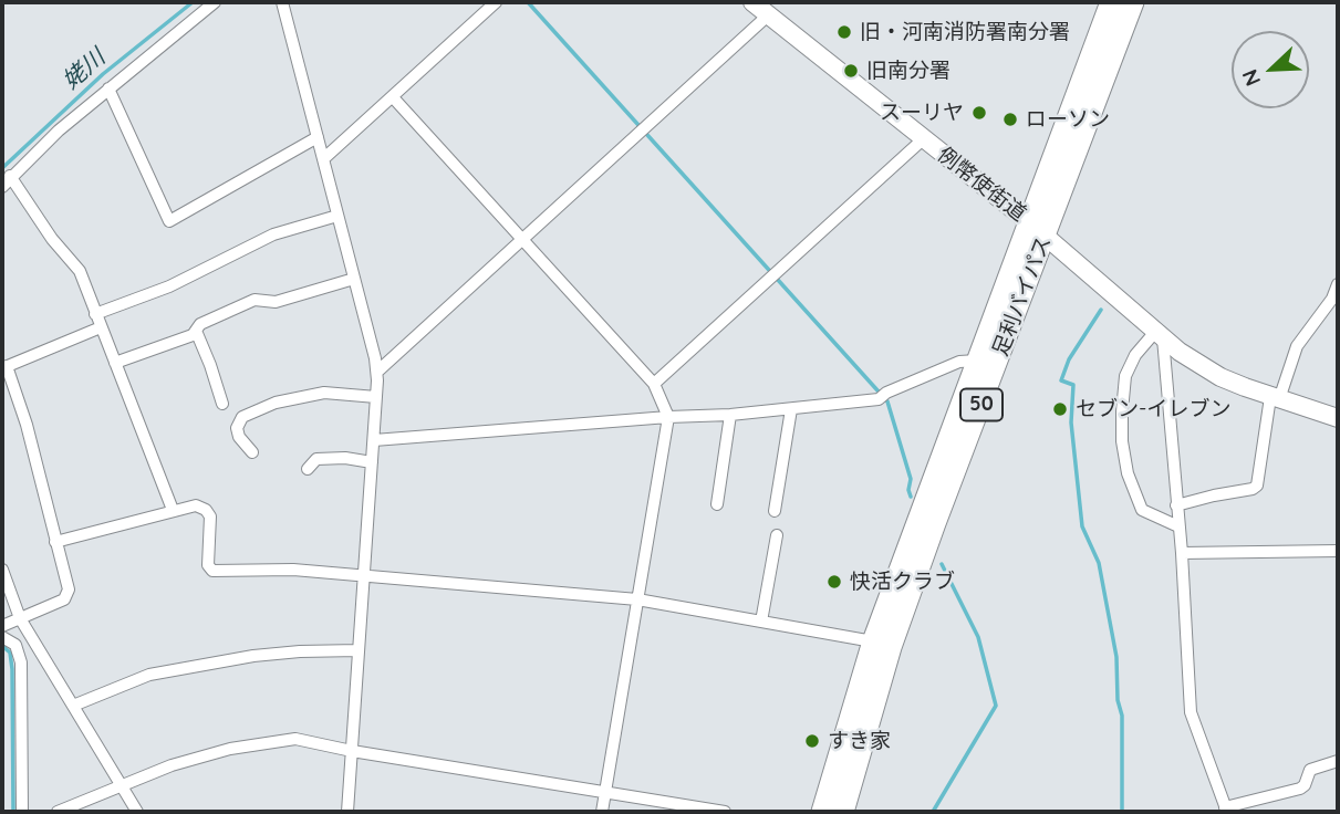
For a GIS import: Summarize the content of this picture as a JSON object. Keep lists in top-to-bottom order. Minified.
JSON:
{"streets":{"highway":["足利バイパス","50"],"main road":["例幣使街道"]},"crossings":[["例幣使街道","足利バイパス"]],"water":["姥川"],"places":["旧・河南消防署南分署","旧南分署","スーリヤ","ローソン","セブン-イレブン","快活クラブ","すき家"],"north":"bottom left"}
